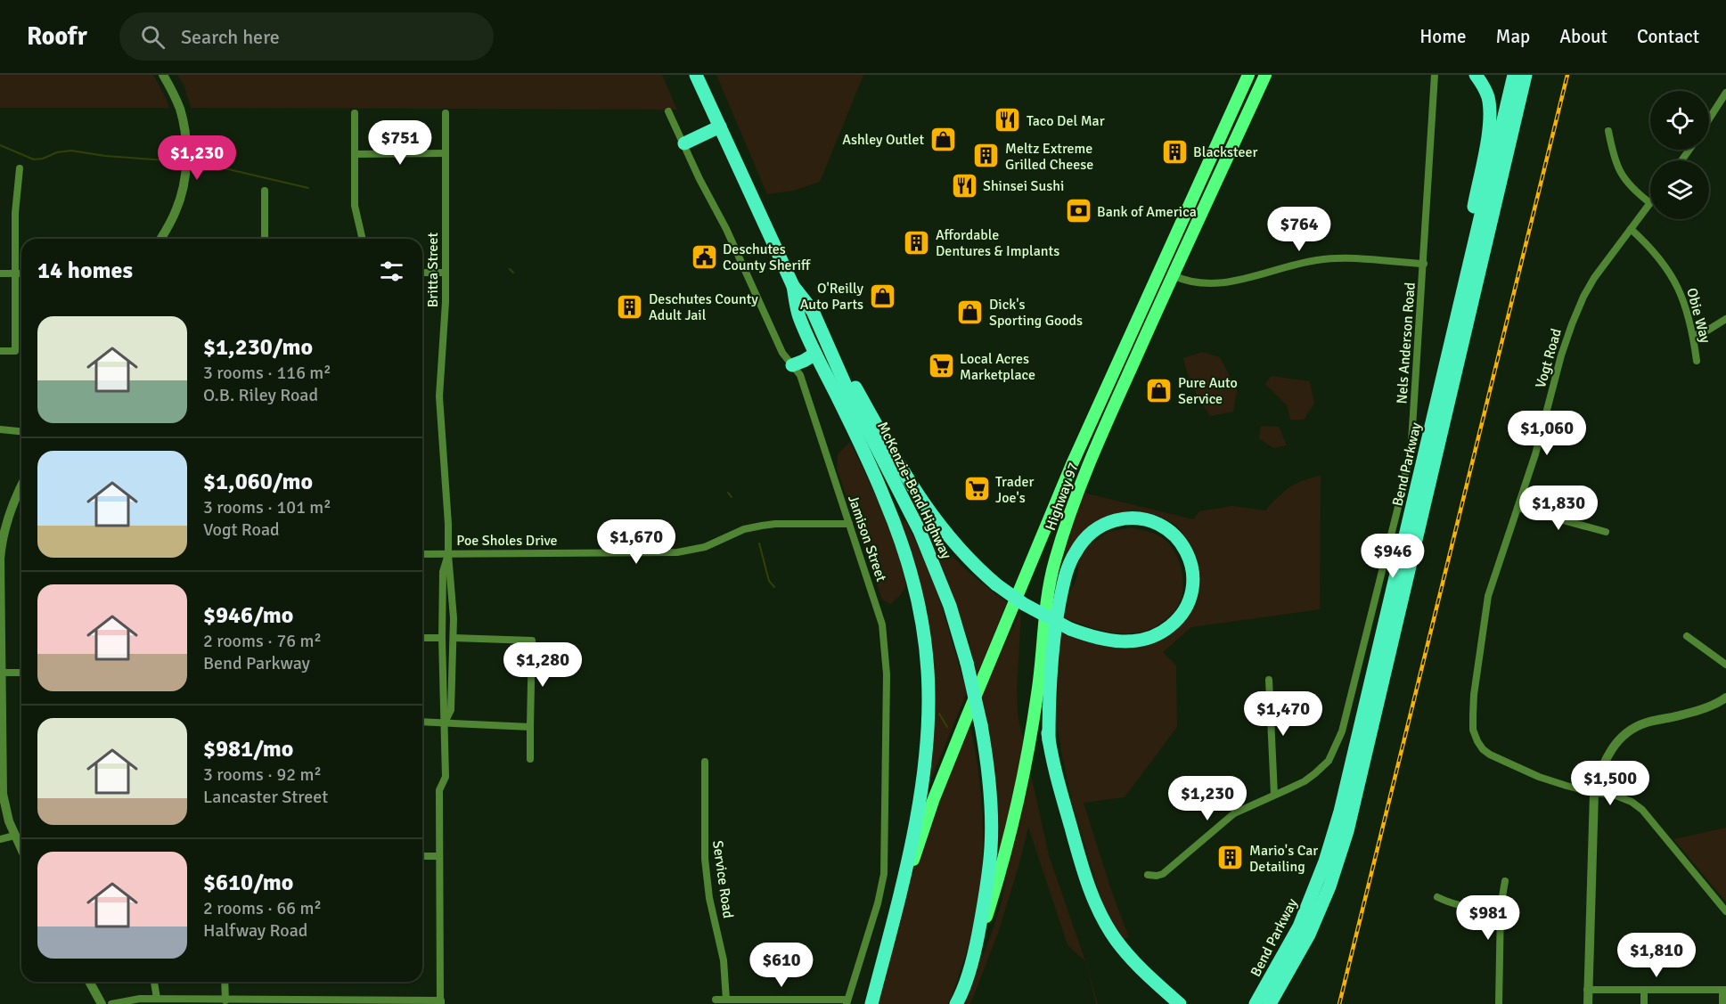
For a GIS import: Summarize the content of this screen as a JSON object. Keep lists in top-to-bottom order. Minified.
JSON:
{"streets":{"highway":["Bend Parkway","McKenzie-Bend Highway"],"main road":["Highway 97"],"street":["Britta Street","Obie Way","Nels Anderson Road","Vogt Road","Jamison Street","Poe Sholes Drive","Service Road"]},"crossings":[["Britta Street","Poe Sholes Drive"],["Obie Way","Vogt Road"],["McKenzie-Bend Highway","Highway 97"],["Jamison Street","Poe Sholes Drive"]],"places":{"restaurant":["Taco Del Mar","Shinsei Sushi"],"shop":["Ashley Outlet","O'Reilly Auto Parts","Dick's Sporting Goods","Pure Auto Service"],"building":["Blacksteer","Meltz Extreme Grilled Cheese","Affordable Dentures & Implants","Deschutes County Adult Jail","Mario's Car Detailing"],"bank":["Bank of America"],"public building":["Deschutes County Sheriff"],"supermarket":["Local Acres Marketplace","Trader Joe's"]},"page":{"header":"Roofr","search":"Search here","nav":["Home","Map","About","Contact"],"price":["$751","$1,230","$764","$1,060","$1,830","$1,670","$946","$1,280","$1,470","$1,500","$1,230","$981","$1,810","$610"],"heading":"14 homes","list":[{"name":"$1,230/mo","note":"3 rooms · 116 m² · O.B. Riley Road"},{"name":"$1,060/mo","note":"3 rooms · 101 m² · Vogt Road"},{"name":"$946/mo","note":"2 rooms · 76 m² · Bend Parkway"},{"name":"$981/mo","note":"3 rooms · 92 m² · Lancaster Street"},{"name":"$610/mo","note":"2 rooms · 66 m² · Halfway Road"}]}}
